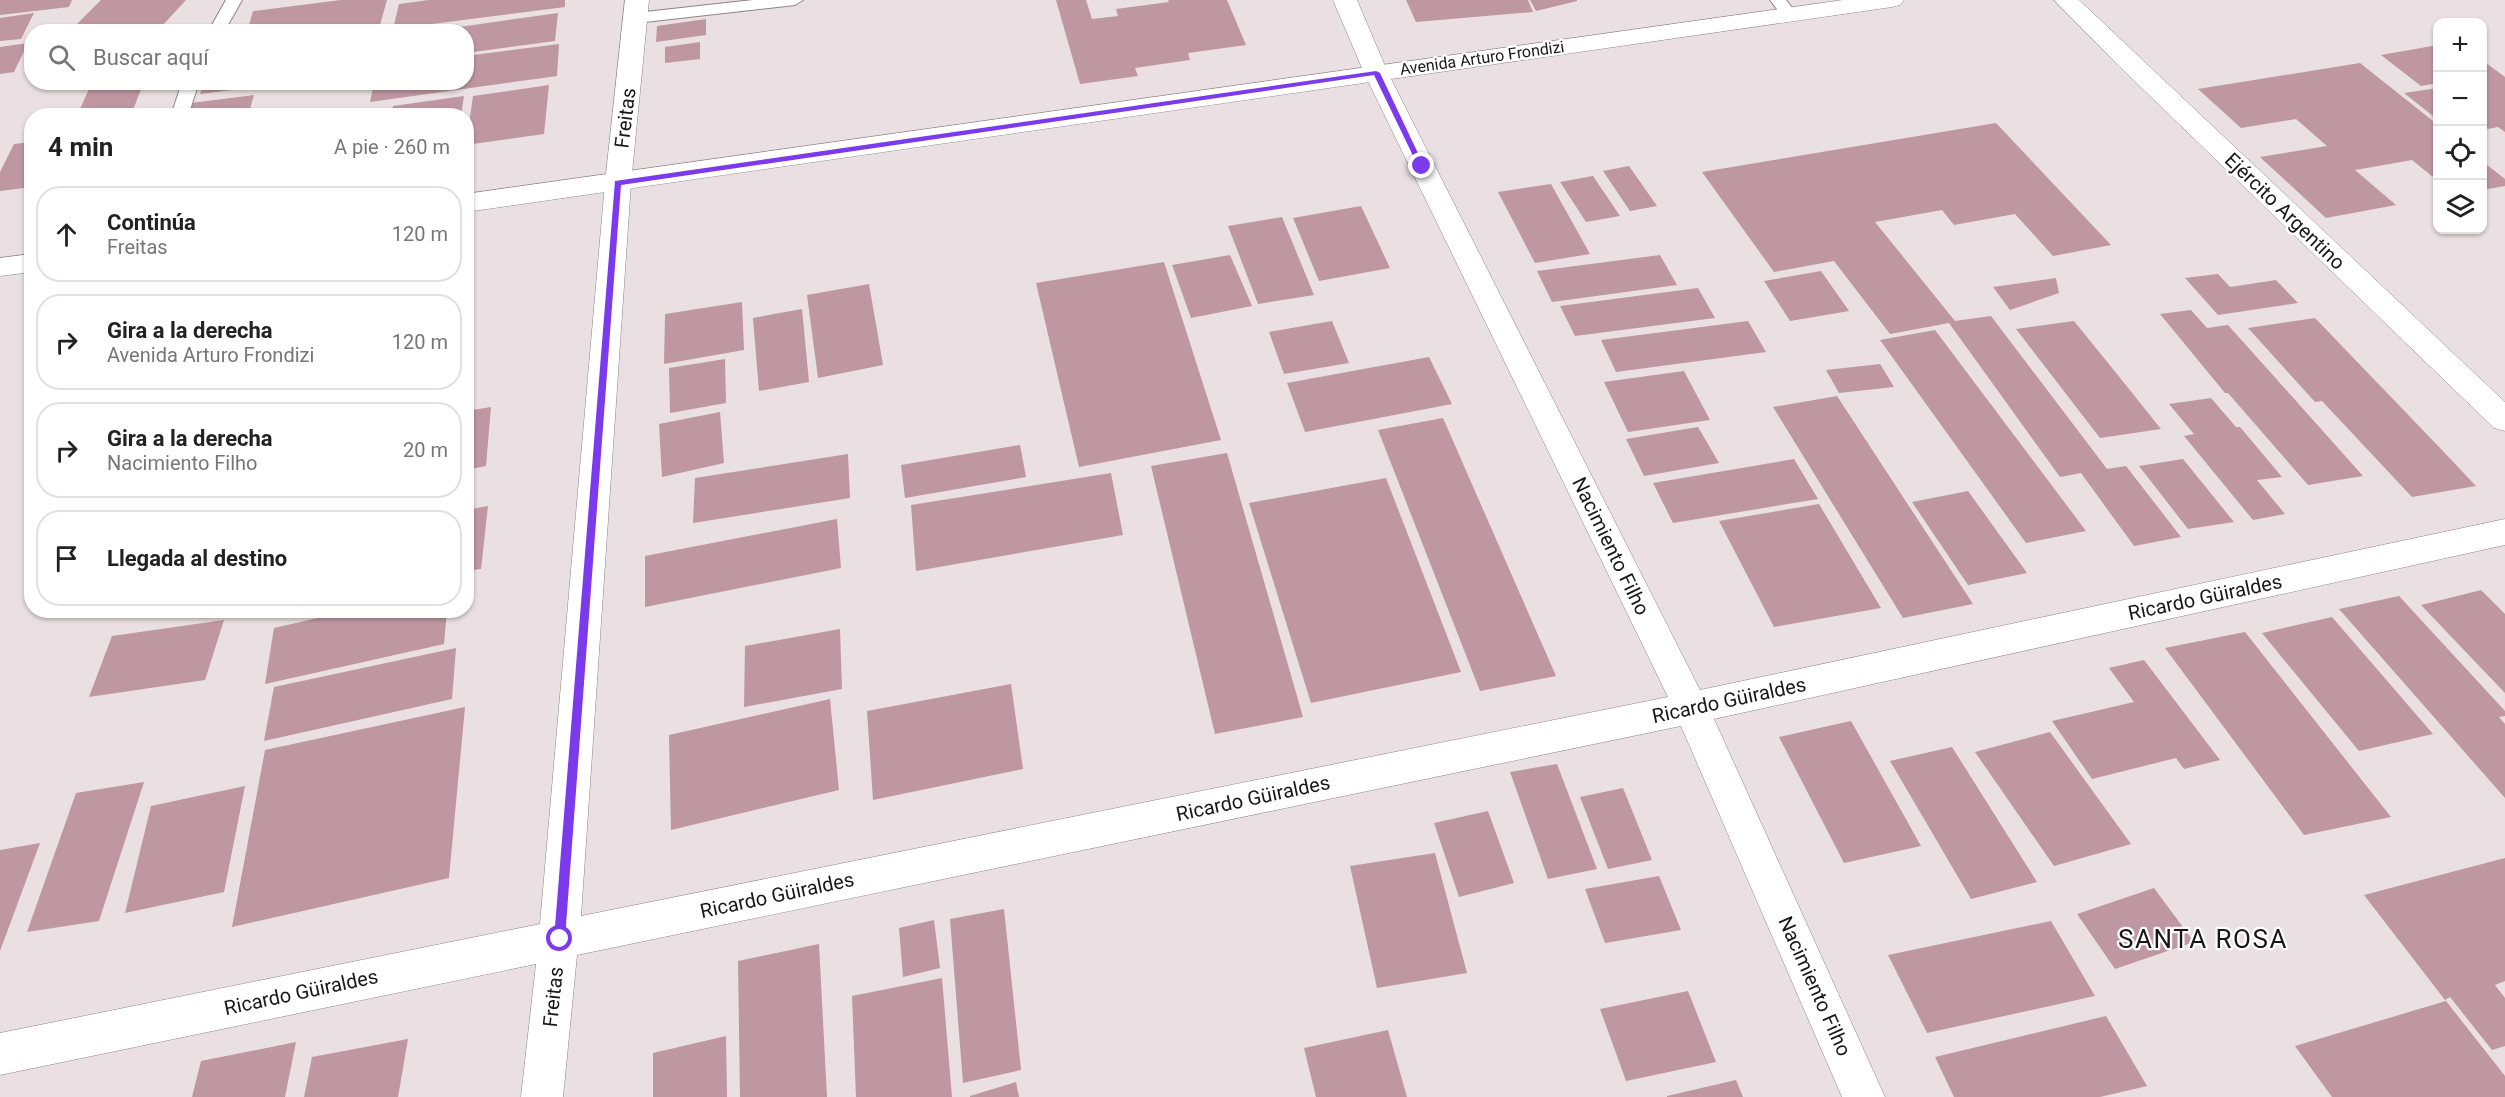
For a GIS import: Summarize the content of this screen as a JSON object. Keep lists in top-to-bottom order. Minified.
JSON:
{"streets":{"street":["Avenida Arturo Frondizi","Freitas","Ejército Argentino","Nacimiento Filho","Ricardo Güiraldes"]},"crossings":[["Avenida Arturo Frondizi","Freitas"],["Avenida Arturo Frondizi","Nacimiento Filho"],["Freitas","Ricardo Güiraldes"],["Nacimiento Filho","Ricardo Güiraldes"]],"districts":["SANTA ROSA"],"page":{"map_buttons":["+","−"],"search":"Buscar aquí","heading":["4 min","A pie · 260 m"],"list":[["Continúa","Freitas","120 m"],["Gira a la derecha","Avenida Arturo Frondizi","120 m"],["Gira a la derecha","Nacimiento Filho","20 m"],"Llegada al destino"]}}
